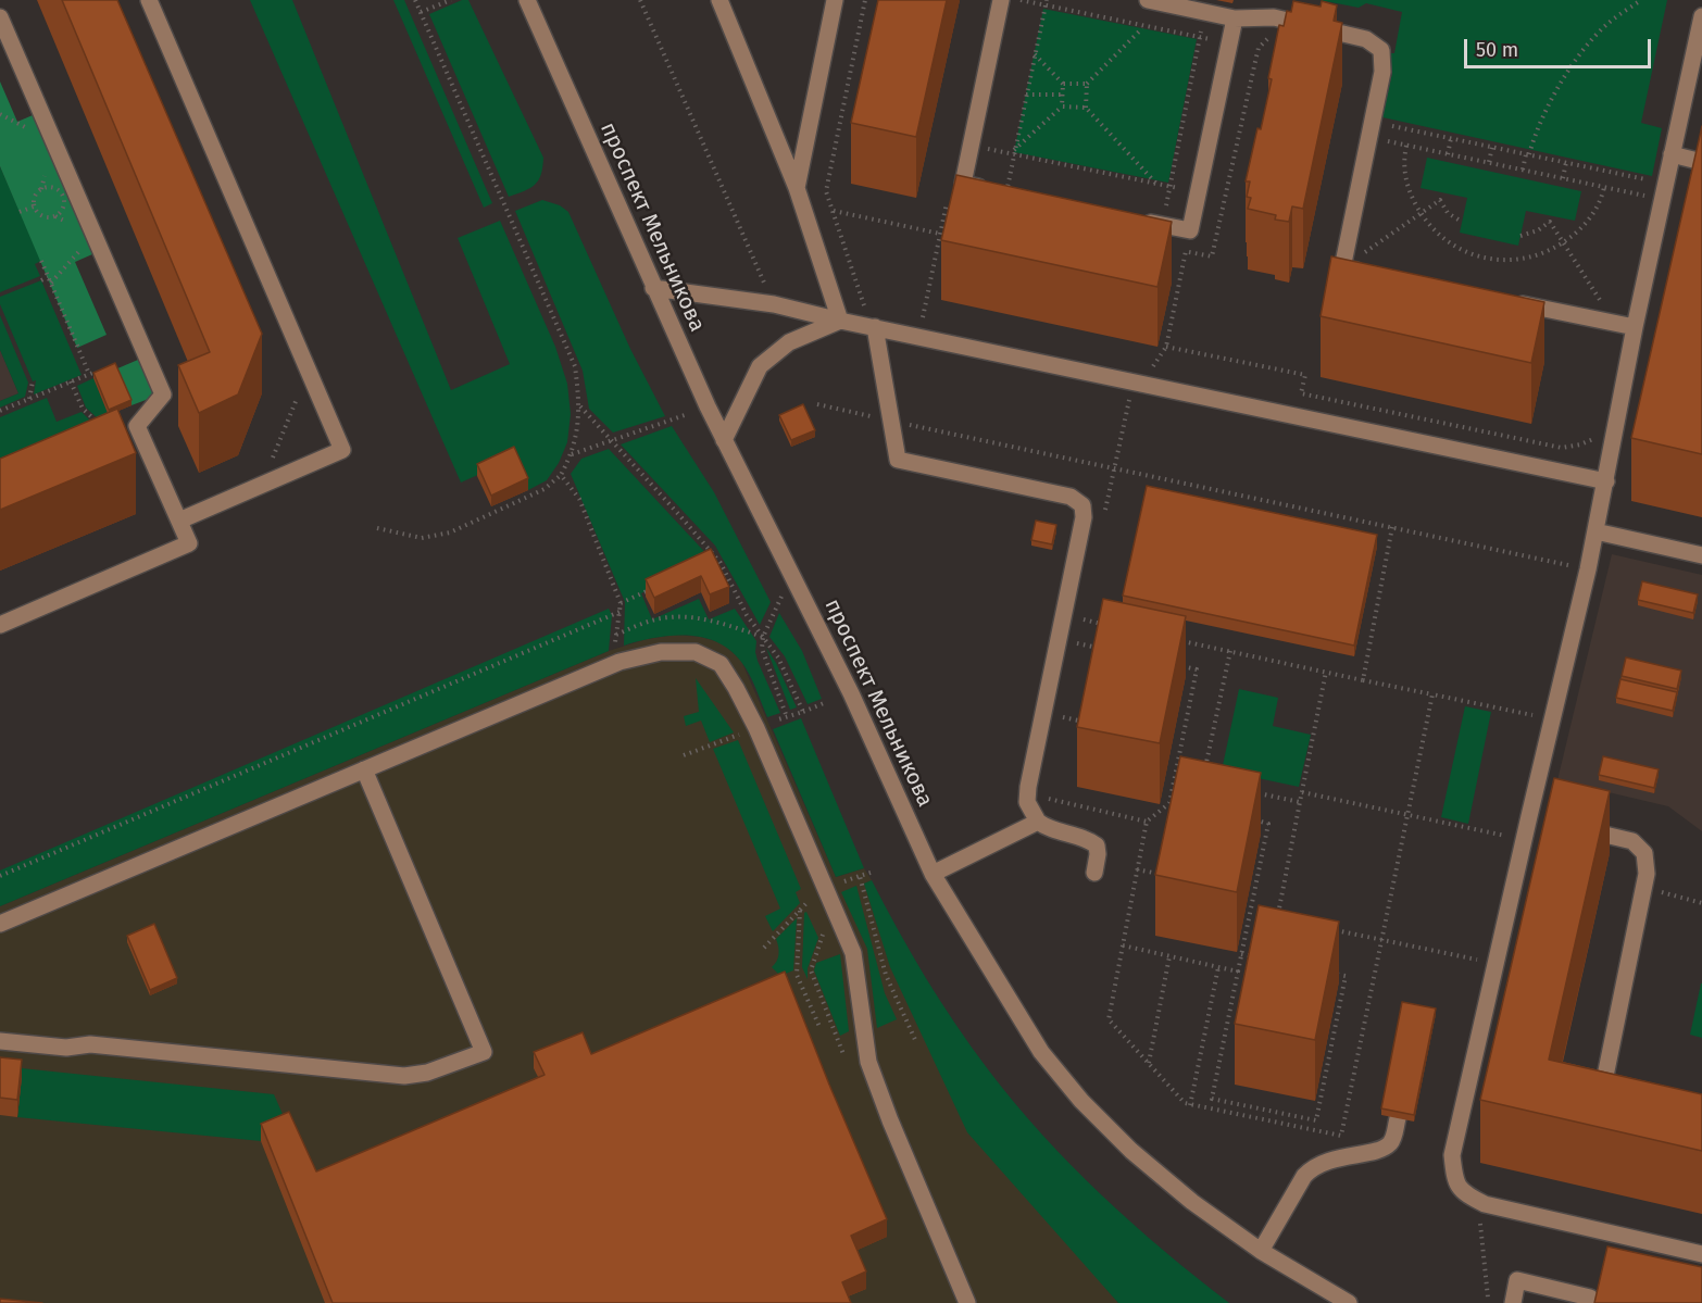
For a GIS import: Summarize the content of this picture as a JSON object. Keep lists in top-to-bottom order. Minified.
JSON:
{"streets":{"street":["проспект Мельникова"]},"scale_bar":"50 m"}
